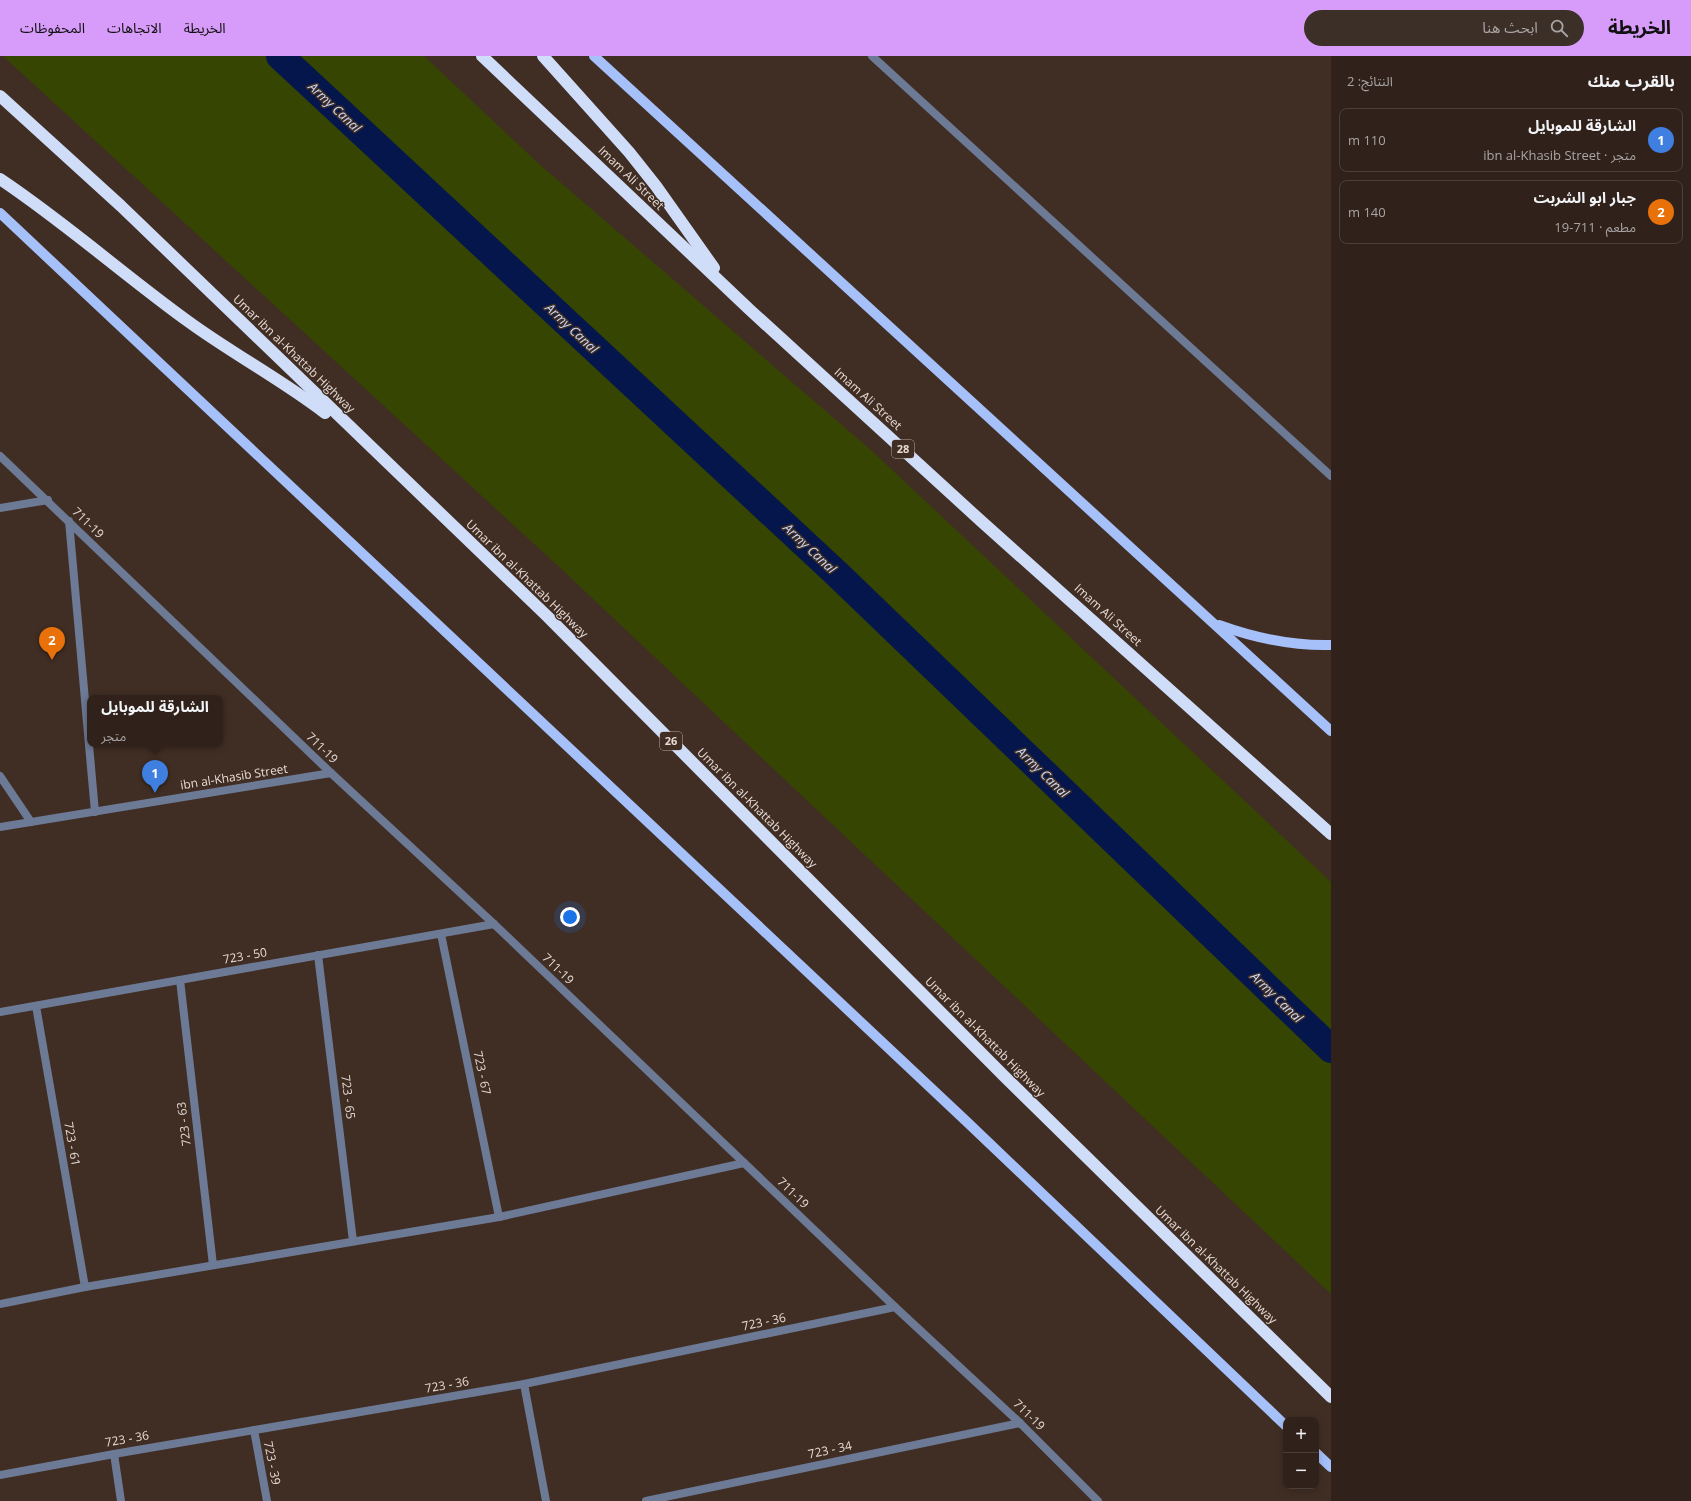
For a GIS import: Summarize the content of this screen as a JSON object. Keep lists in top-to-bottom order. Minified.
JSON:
{"streets":{"highway":["Imam Ali Street","Umar ibn al-Khattab Highway","28","26"],"street":["711-19","ibn al-Khasib Street","723 - 50","723 - 67","723 - 65","723 - 63","723 - 61","723 - 36","723 - 34","723 - 39"]},"crossings":[["711-19","ibn al-Khasib Street"],["711-19","723 - 50"],["711-19","723 - 36"],["711-19","723 - 34"],["723 - 50","723 - 67"],["723 - 50","723 - 65"],["723 - 50","723 - 63"],["723 - 50","723 - 61"],["723 - 36","723 - 39"]],"water":["Army Canal"],"page":{"header":"الخريطة","search":"ابحث هنا","nav":["الخريطة","الاتجاهات","المحفوظات"],"heading":["بالقرب منك","النتائج: 2"],"list":[{"mark":"1","name":"الشارقة للموبايل","note":"متجر · ibn al-Khasib Street","value":"110 m"},{"mark":"2","name":"جبار ابو الشربت","note":"مطعم · 711-19","value":"140 m"}],"pins":["2","1"],"popup":["الشارقة للموبايل","متجر"],"map_buttons":["+","−"]}}
